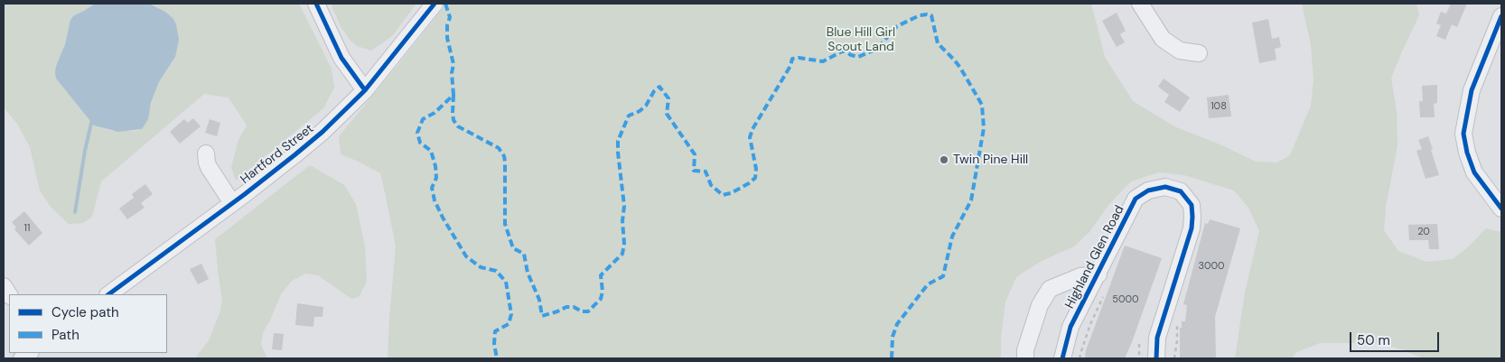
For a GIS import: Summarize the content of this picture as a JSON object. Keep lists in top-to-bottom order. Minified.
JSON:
{"streets":{"street":["Hartford Street","Highland Glen Road"]},"parks":["Blue Hill Girl Scout Land"],"places":["Twin Pine Hill"],"house_numbers":["108","11","20","3000","5000"],"legend":["Cycle path","Path"],"scale_bar":"50 m"}
